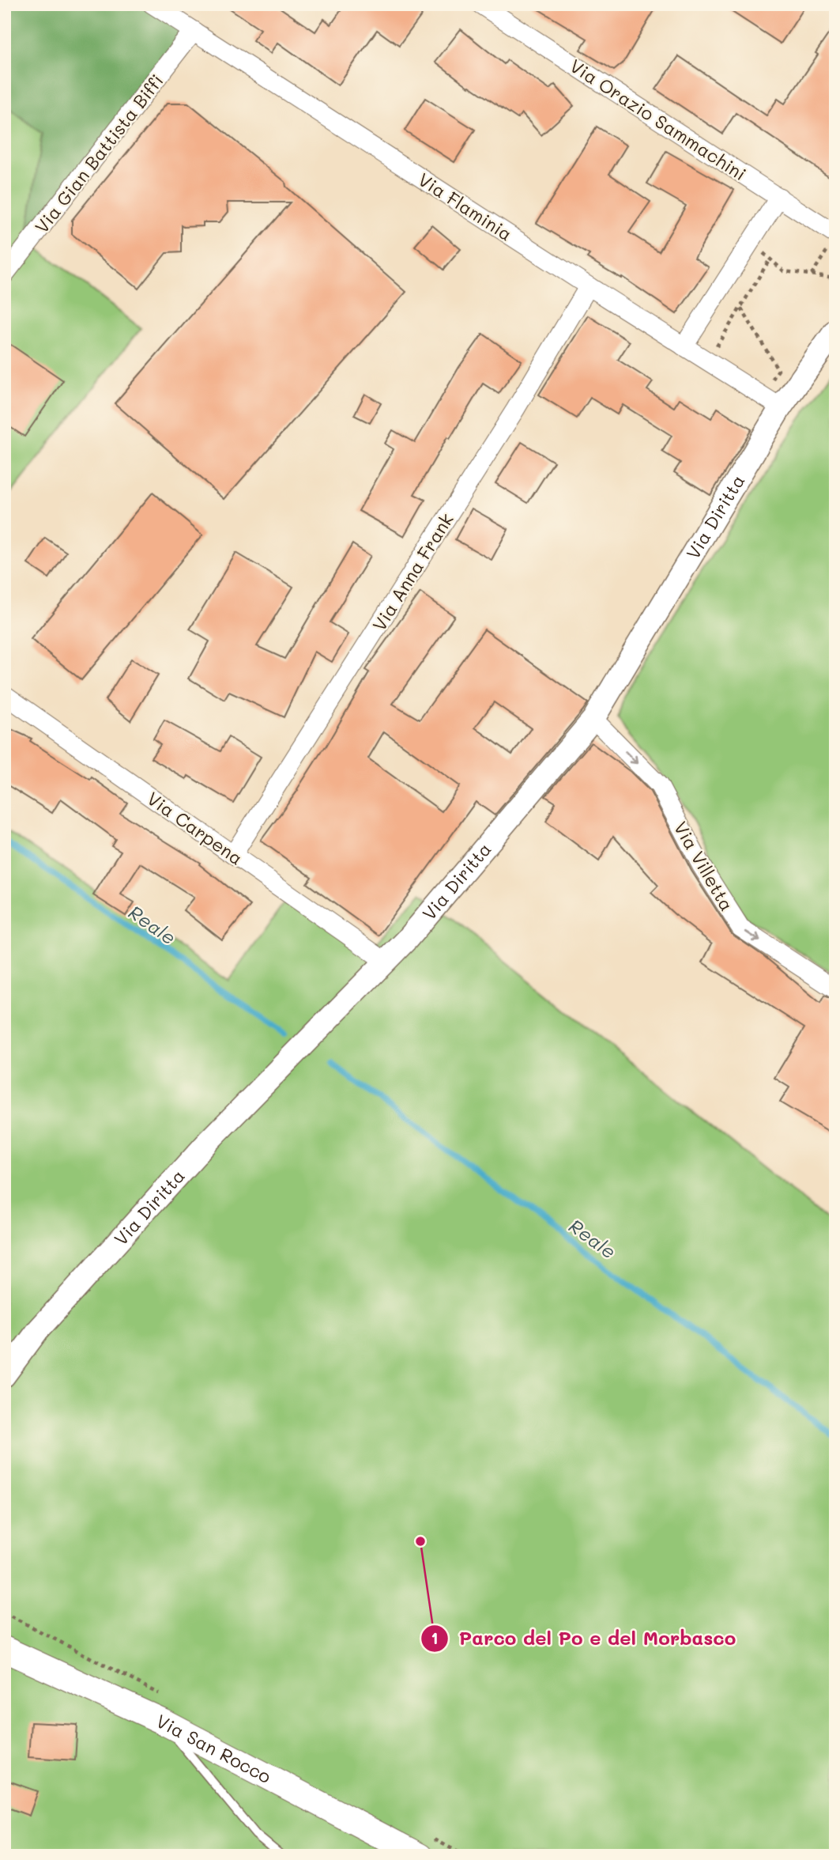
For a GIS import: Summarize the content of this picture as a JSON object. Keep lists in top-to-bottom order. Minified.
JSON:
{"streets":{"main road":["Via San Rocco"],"street":["Via Orazio Sammachini","Via Gian Battista Biffi","Via Flaminia","Via Diritta","Via Anna Frank","Via Carpena","Via Villetta"]},"crossings":[["Via Gian Battista Biffi","Via Flaminia"],["Via Flaminia","Via Diritta"],["Via Flaminia","Via Anna Frank"],["Via Diritta","Via Carpena"],["Via Diritta","Via Villetta"],["Via Anna Frank","Via Carpena"]],"one_way":["Via Villetta"],"water":["Reale"],"places":["Parco del Po e del Morbasco"]}
